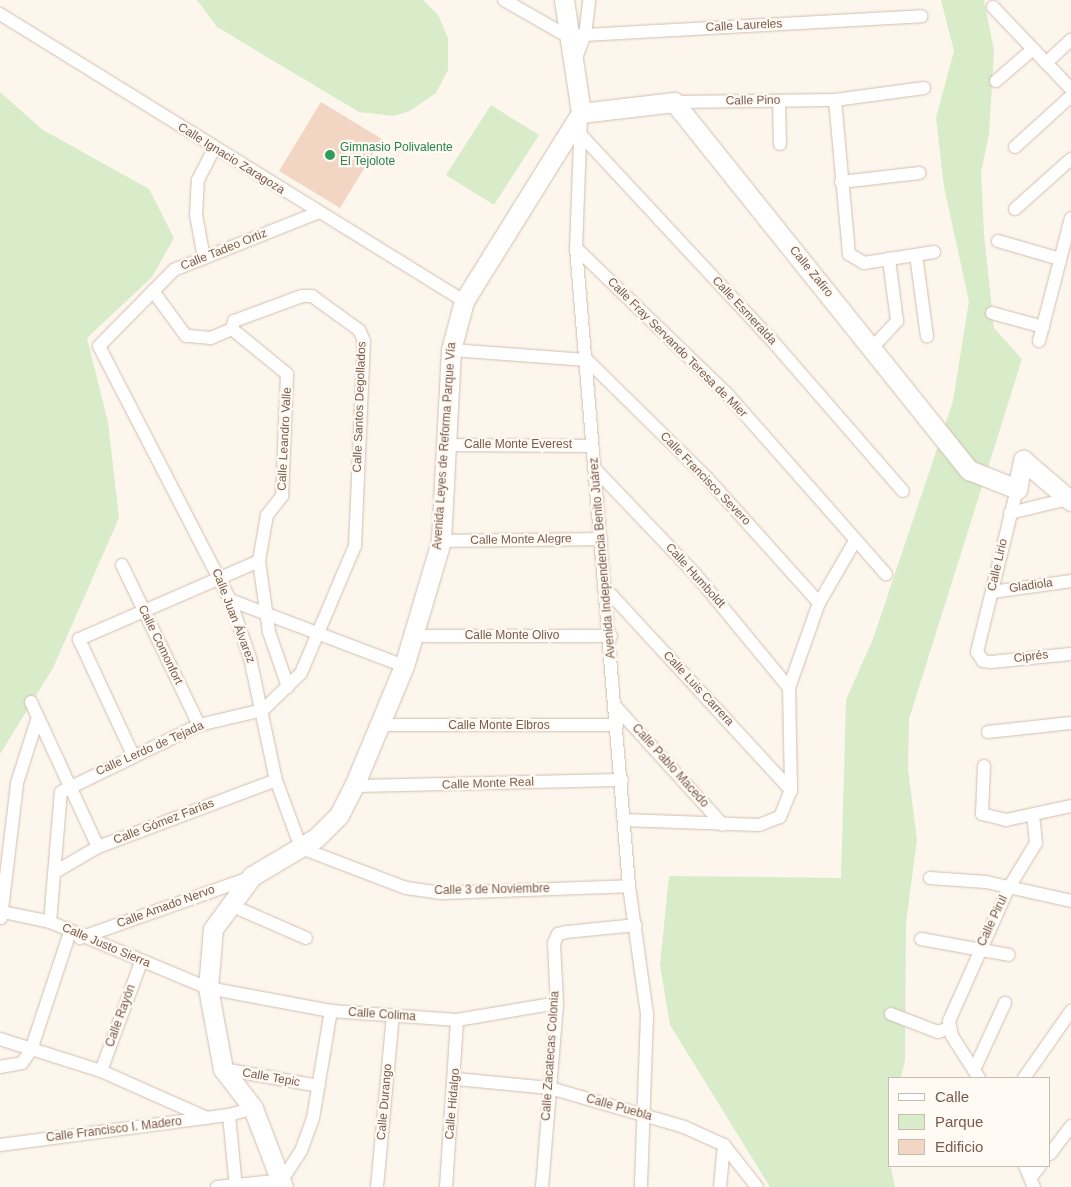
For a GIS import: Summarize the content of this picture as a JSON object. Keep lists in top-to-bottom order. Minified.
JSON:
{"streets":{"street":["Calle Laureles","Calle Pino","Calle Ignacio Zaragoza","Calle Tadeo Ortiz","Calle Zafiro","Calle Esmeralda","Calle Fray Servando Teresa de Mier","Calle Santos Degollados","Calle Leandro Valle","Calle Monte Everest","Avenida Leyes de Reforma Parque Vía","Calle Francisco Severo","Calle Monte Alegre","Avenida Independencia Benito Juárez","Calle Lirio","Calle Humboldt","Gladiola","Calle Juan Álvarez","Calle Monte Olivo","Calle Comonfort","Ciprés","Calle Luis Carrera","Calle Monte Elbros","Calle Lerdo de Tejada","Calle Pablo Macedo","Calle Monte Real","Calle Gómez Farías","Calle 3 de Noviembre","Calle Amado Nervo","Calle Pirul","Calle Justo Sierra","Calle Colima","Calle Rayón","Calle Zacatecas Colonia","Calle Tepic","Calle Durango","Calle Hidalgo","Calle Puebla","Calle Francisco I. Madero"]},"crossings":[["Calle Laureles","Avenida Independencia Benito Juárez"],["Calle Pino","Calle Zafiro"],["Calle Pino","Avenida Leyes de Reforma Parque Vía"],["Calle Pino","Avenida Independencia Benito Juárez"],["Calle Ignacio Zaragoza","Calle Tadeo Ortiz"],["Calle Ignacio Zaragoza","Avenida Leyes de Reforma Parque Vía"],["Calle Tadeo Ortiz","Calle Santos Degollados"],["Calle Tadeo Ortiz","Calle Juan Álvarez"],["Calle Zafiro","Calle Lirio"],["Calle Esmeralda","Avenida Independencia Benito Juárez"],["Calle Fray Servando Teresa de Mier","Avenida Independencia Benito Juárez"],["Calle Santos Degollados","Calle Leandro Valle"],["Calle Santos Degollados","Calle Juan Álvarez"],["Calle Santos Degollados","Calle Lerdo de Tejada"],["Calle Monte Everest","Avenida Leyes de Reforma Parque Vía"],["Calle Monte Everest","Avenida Independencia Benito Juárez"],["Avenida Leyes de Reforma Parque Vía","Calle Monte Alegre"],["Avenida Leyes de Reforma Parque Vía","Avenida Independencia Benito Juárez"],["Avenida Leyes de Reforma Parque Vía","Calle Juan Álvarez"],["Avenida Leyes de Reforma Parque Vía","Calle Monte Olivo"],["Avenida Leyes de Reforma Parque Vía","Calle Monte Elbros"],["Avenida Leyes de Reforma Parque Vía","Calle Monte Real"],["Avenida Leyes de Reforma Parque Vía","Calle 3 de Noviembre"],["Avenida Leyes de Reforma Parque Vía","Calle Amado Nervo"],["Avenida Leyes de Reforma Parque Vía","Calle Justo Sierra"],["Avenida Leyes de Reforma Parque Vía","Calle Colima"],["Avenida Leyes de Reforma Parque Vía","Calle Tepic"],["Avenida Leyes de Reforma Parque Vía","Calle Francisco I. Madero"],["Calle Francisco Severo","Avenida Independencia Benito Juárez"],["Calle Monte Alegre","Avenida Independencia Benito Juárez"],["Avenida Independencia Benito Juárez","Calle Humboldt"],["Avenida Independencia Benito Juárez","Calle Monte Olivo"],["Avenida Independencia Benito Juárez","Calle Luis Carrera"],["Avenida Independencia Benito Juárez","Calle Monte Elbros"],["Avenida Independencia Benito Juárez","Calle Pablo Macedo"],["Avenida Independencia Benito Juárez","Calle Monte Real"],["Avenida Independencia Benito Juárez","Calle 3 de Noviembre"],["Avenida Independencia Benito Juárez","Calle Zacatecas Colonia"],["Avenida Independencia Benito Juárez","Calle Puebla"],["Calle Lirio","Gladiola"],["Calle Lirio","Ciprés"],["Calle Juan Álvarez","Calle Lerdo de Tejada"],["Calle Juan Álvarez","Calle Gómez Farías"],["Calle Juan Álvarez","Calle 3 de Noviembre"],["Calle Comonfort","Calle Lerdo de Tejada"],["Calle Amado Nervo","Calle Justo Sierra"],["Calle Justo Sierra","Calle Colima"],["Calle Justo Sierra","Calle Rayón"],["Calle Colima","Calle Zacatecas Colonia"],["Calle Colima","Calle Durango"],["Calle Colima","Calle Hidalgo"],["Calle Zacatecas Colonia","Calle Puebla"],["Calle Hidalgo","Calle Puebla"]],"places":["Gimnasio Polivalente El Tejolote"],"legend":["Calle","Parque","Edificio"]}
